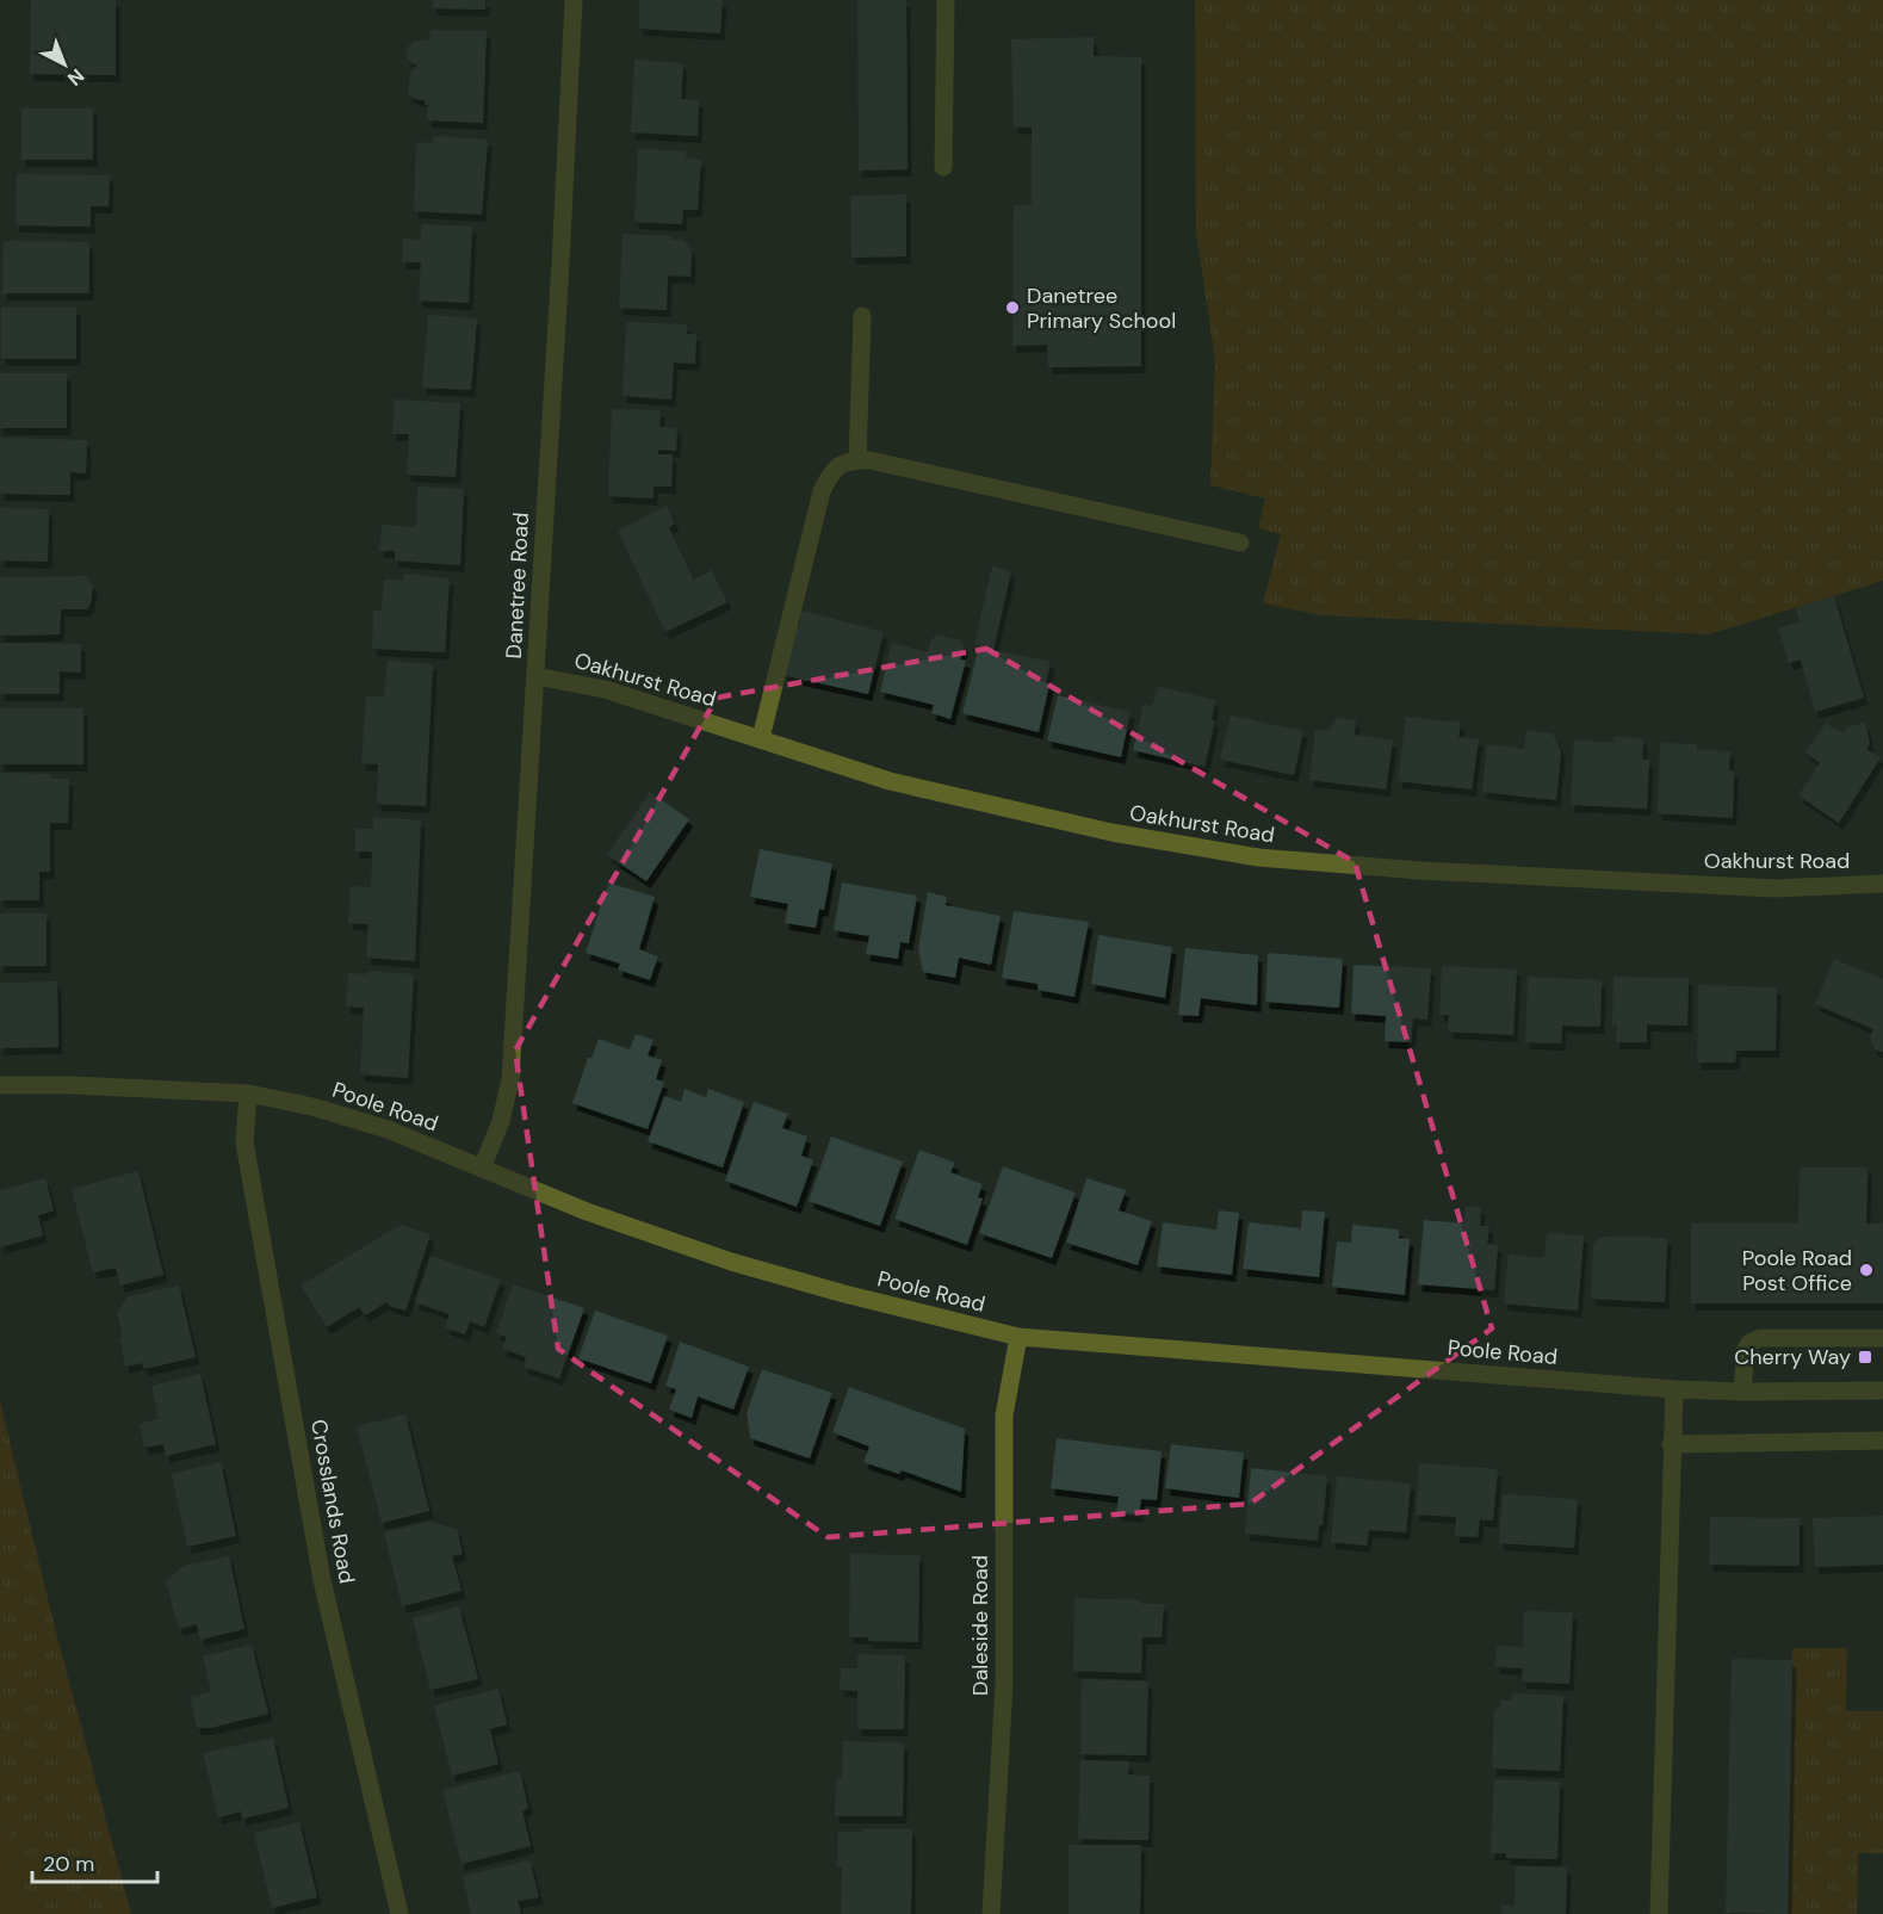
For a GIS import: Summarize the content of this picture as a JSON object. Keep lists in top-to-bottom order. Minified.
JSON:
{"streets":{"street":["Danetree Road","Oakhurst Road","Poole Road","Crosslands Road","Daleside Road"]},"crossings":[["Danetree Road","Oakhurst Road"],["Danetree Road","Poole Road"],["Poole Road","Crosslands Road"],["Poole Road","Daleside Road"]],"places":{"other":["Danetree Primary School","Poole Road Post Office"],"transit":["Cherry Way"]},"scale_bar":"20 m","north":"bottom right"}
